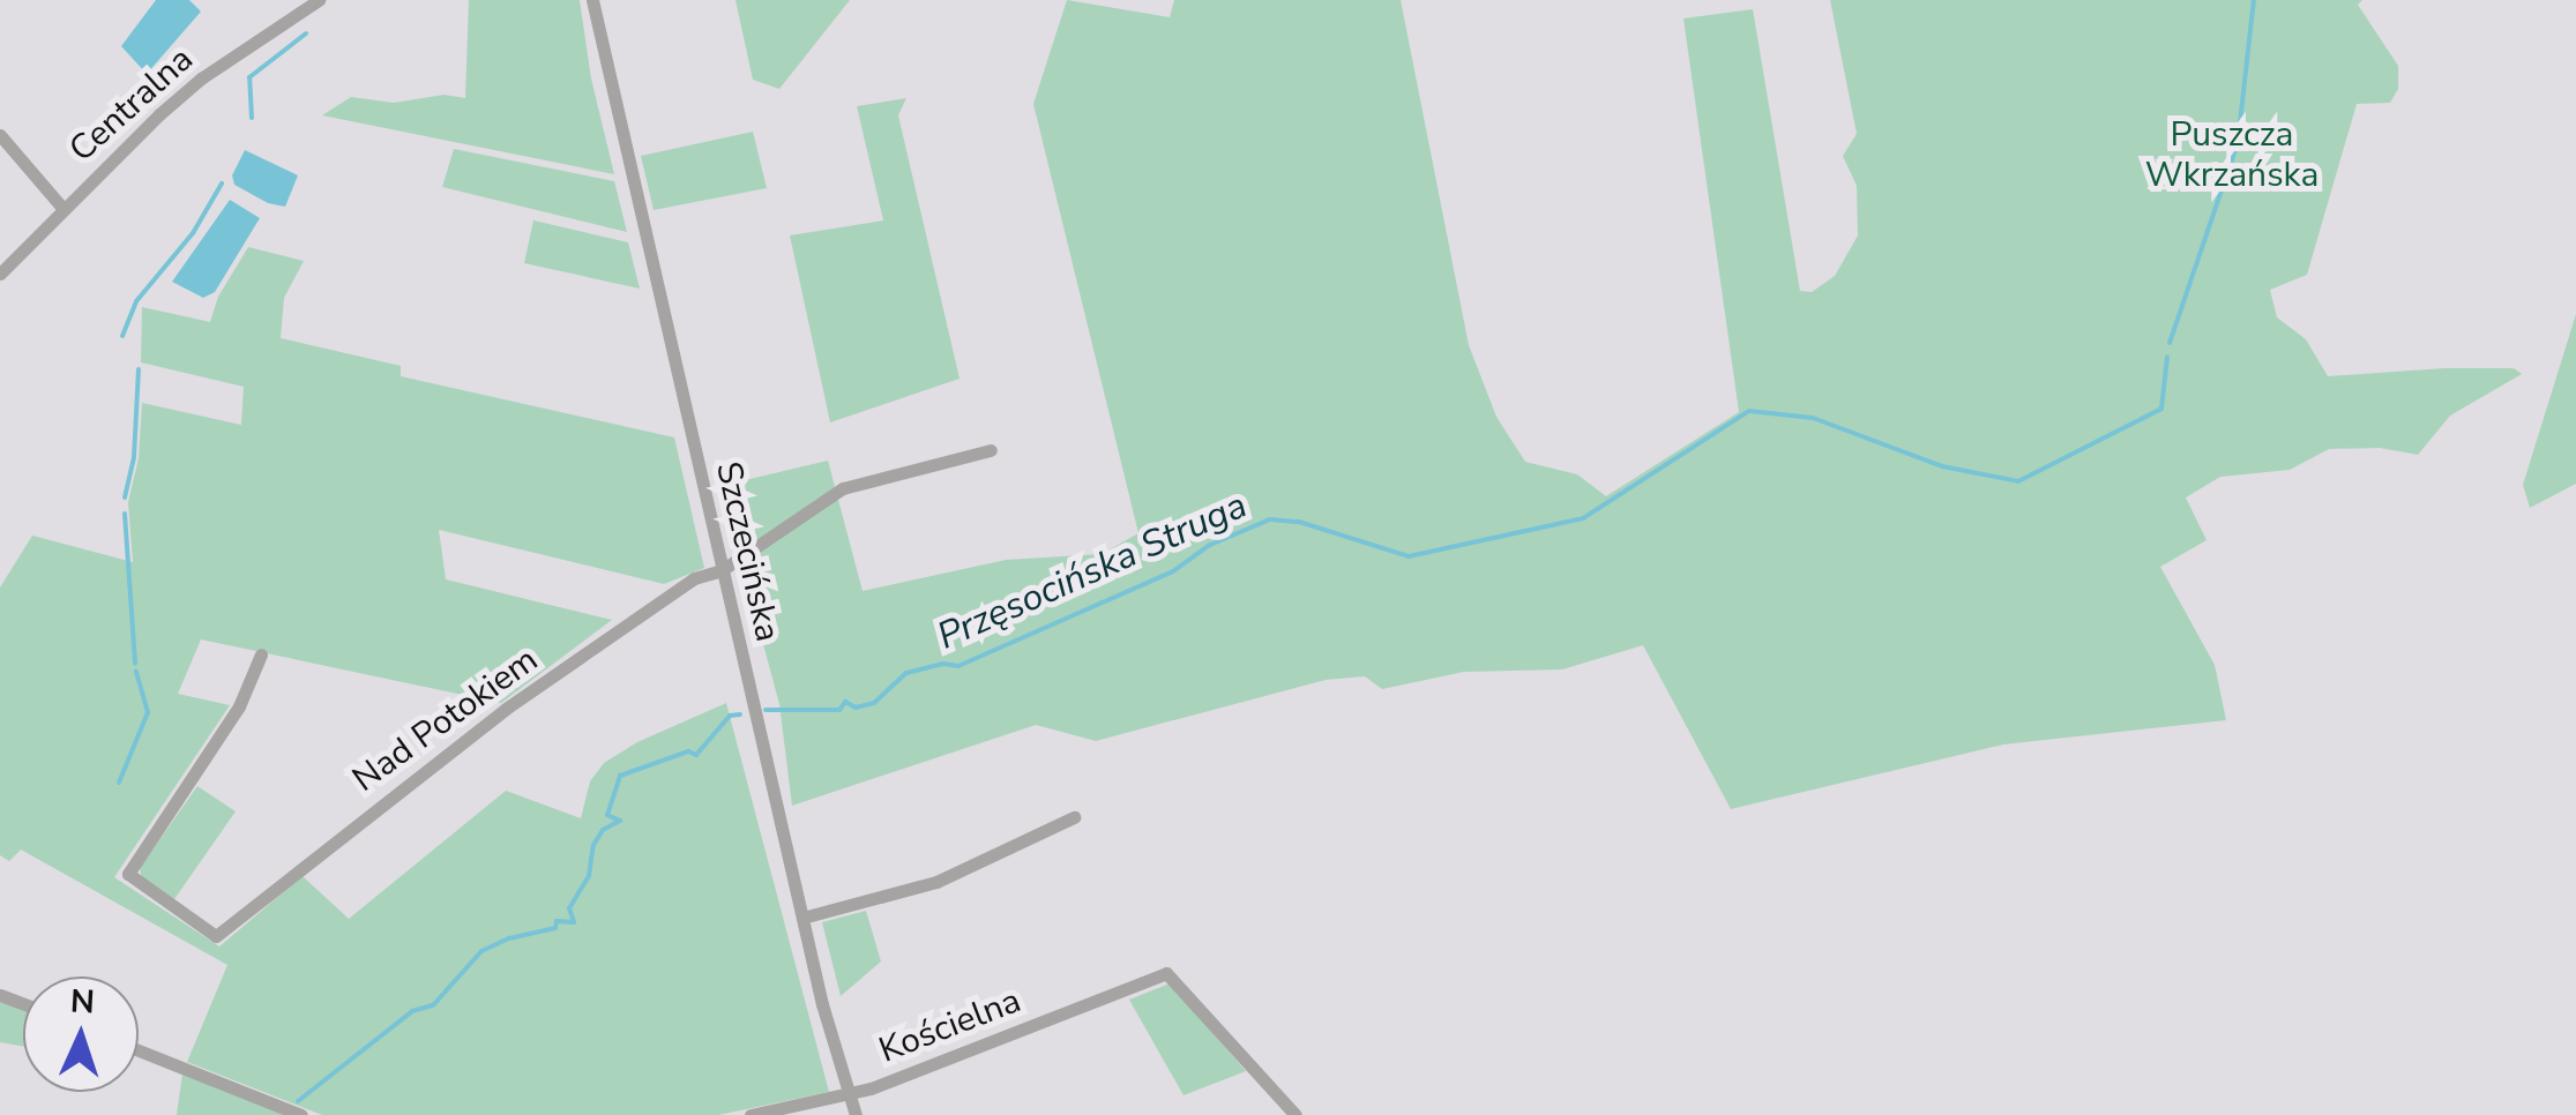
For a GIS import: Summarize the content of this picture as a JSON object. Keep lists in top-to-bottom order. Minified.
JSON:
{"streets":{"street":["Centralna","Szczecińska","Nad Potokiem","Kościelna"]},"crossings":[["Szczecińska","Nad Potokiem"],["Szczecińska","Kościelna"]],"water":["Przęsocińska Struga"],"parks":["Puszcza Wkrzańska"],"north":"top"}
